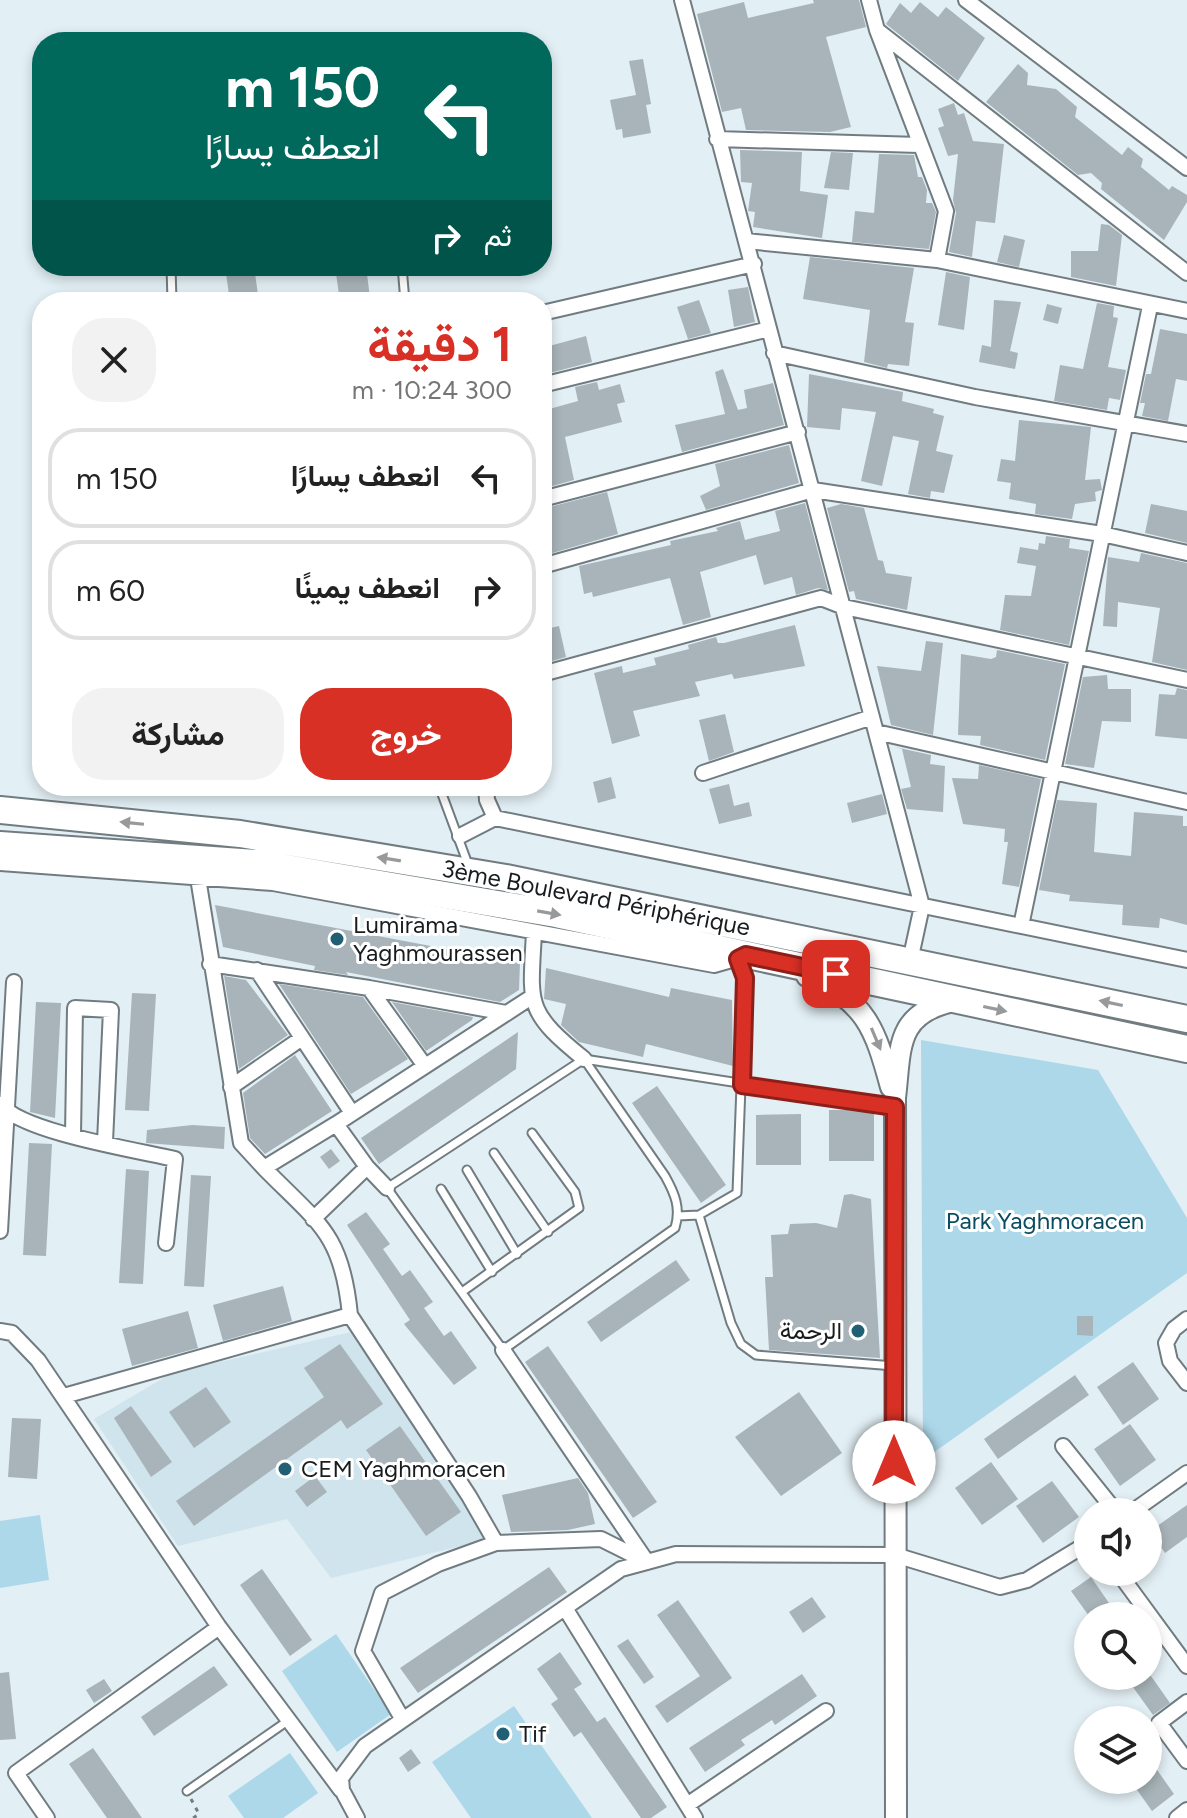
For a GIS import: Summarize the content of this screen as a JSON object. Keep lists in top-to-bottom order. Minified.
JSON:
{"streets":{"highway":["3ème Boulevard Périphérique"]},"parks":["Park Yaghmoracen"],"places":["Lumirama Yaghmourassen","الرحمة","CEM Yaghmoracen","Tif"],"page":{"turn":["150 m","انعطف يسارًا"],"then":"ثم","heading":["1 دقيقة","300 m · 10:24"],"list":[{"name":"انعطف يسارًا","value":"150 m"},{"name":"انعطف يمينًا","value":"60 m"}],"buttons":["خروج","مشاركة"]}}
